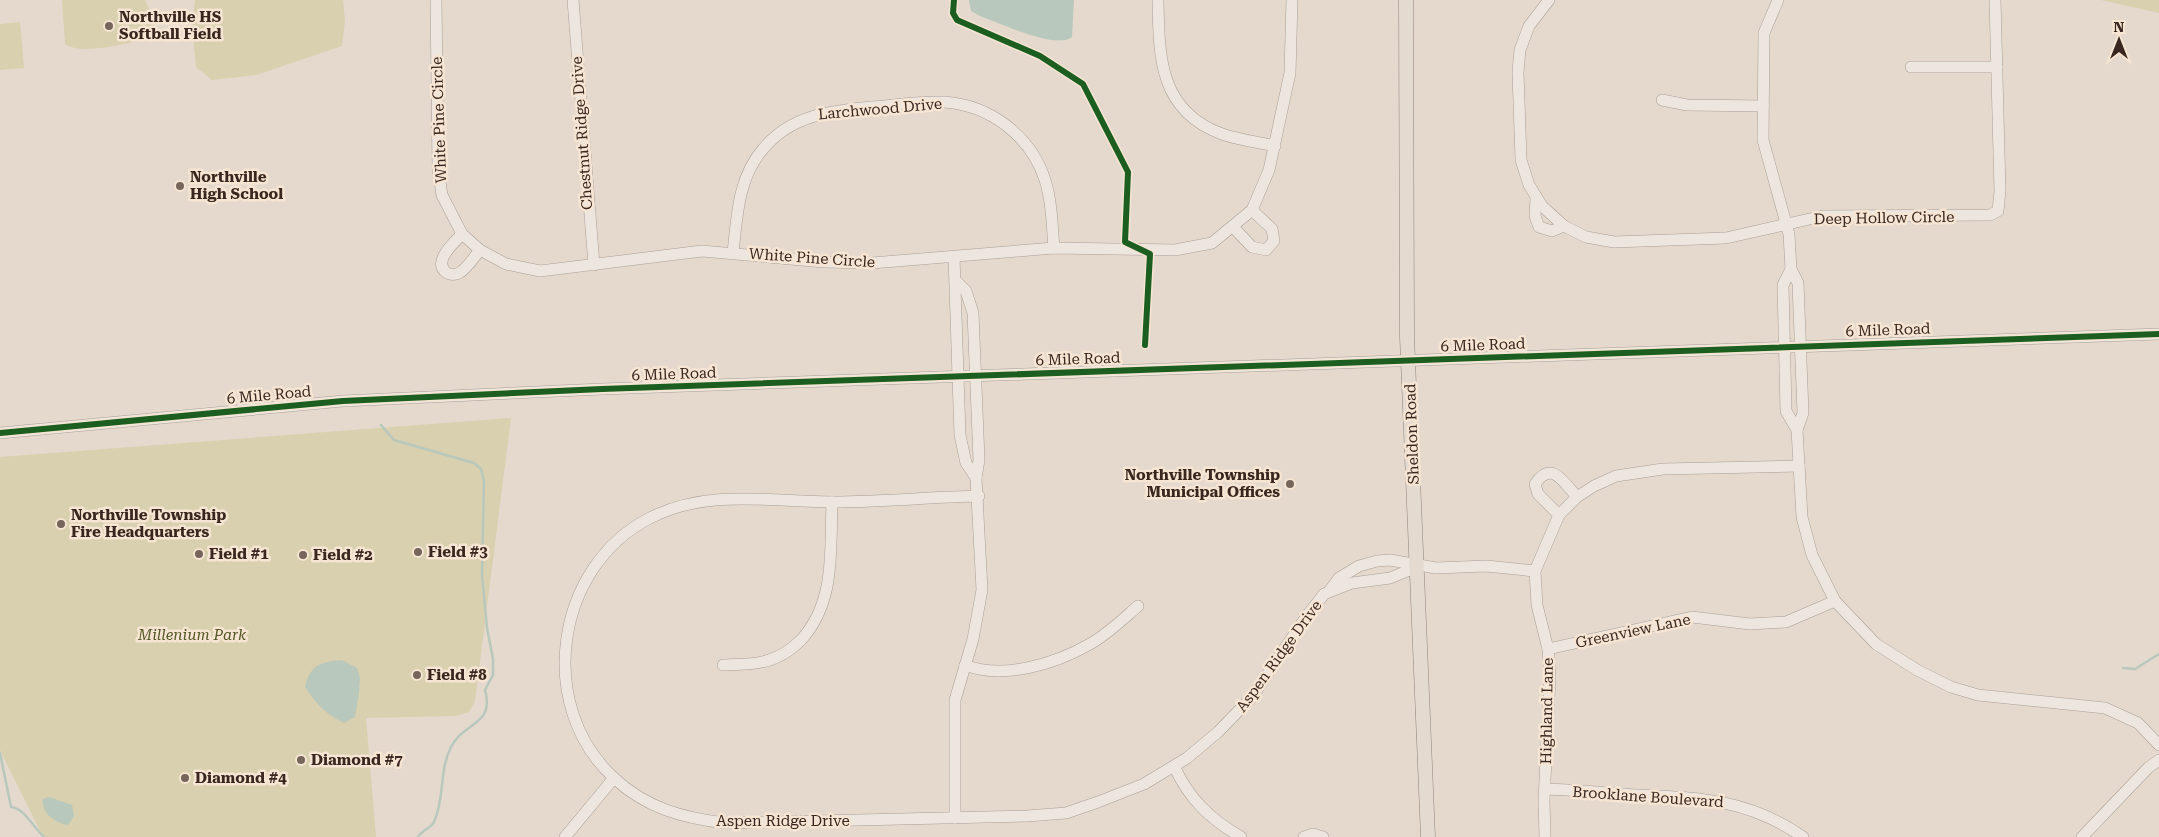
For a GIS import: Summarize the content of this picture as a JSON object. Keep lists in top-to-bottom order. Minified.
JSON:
{"streets":{"main road":["Sheldon Road"],"street":["Larchwood Drive","White Pine Circle","Chestnut Ridge Drive","Deep Hollow Circle","6 Mile Road","Greenview Lane","Aspen Ridge Drive","Highland Lane","Brooklane Boulevard"]},"crossings":[["Larchwood Drive","White Pine Circle"],["White Pine Circle","Chestnut Ridge Drive"],["6 Mile Road","Sheldon Road"],["Sheldon Road","Aspen Ridge Drive"],["Greenview Lane","Highland Lane"],["Highland Lane","Brooklane Boulevard"]],"parks":["Millenium Park"],"places":["Northville HS Softball Field","Northville High School","Northville Township Municipal Offices","Northville Township Fire Headquarters","Field #3","Field #1","Field #2","Field #8","Diamond #7","Diamond #4"],"north":"top"}
